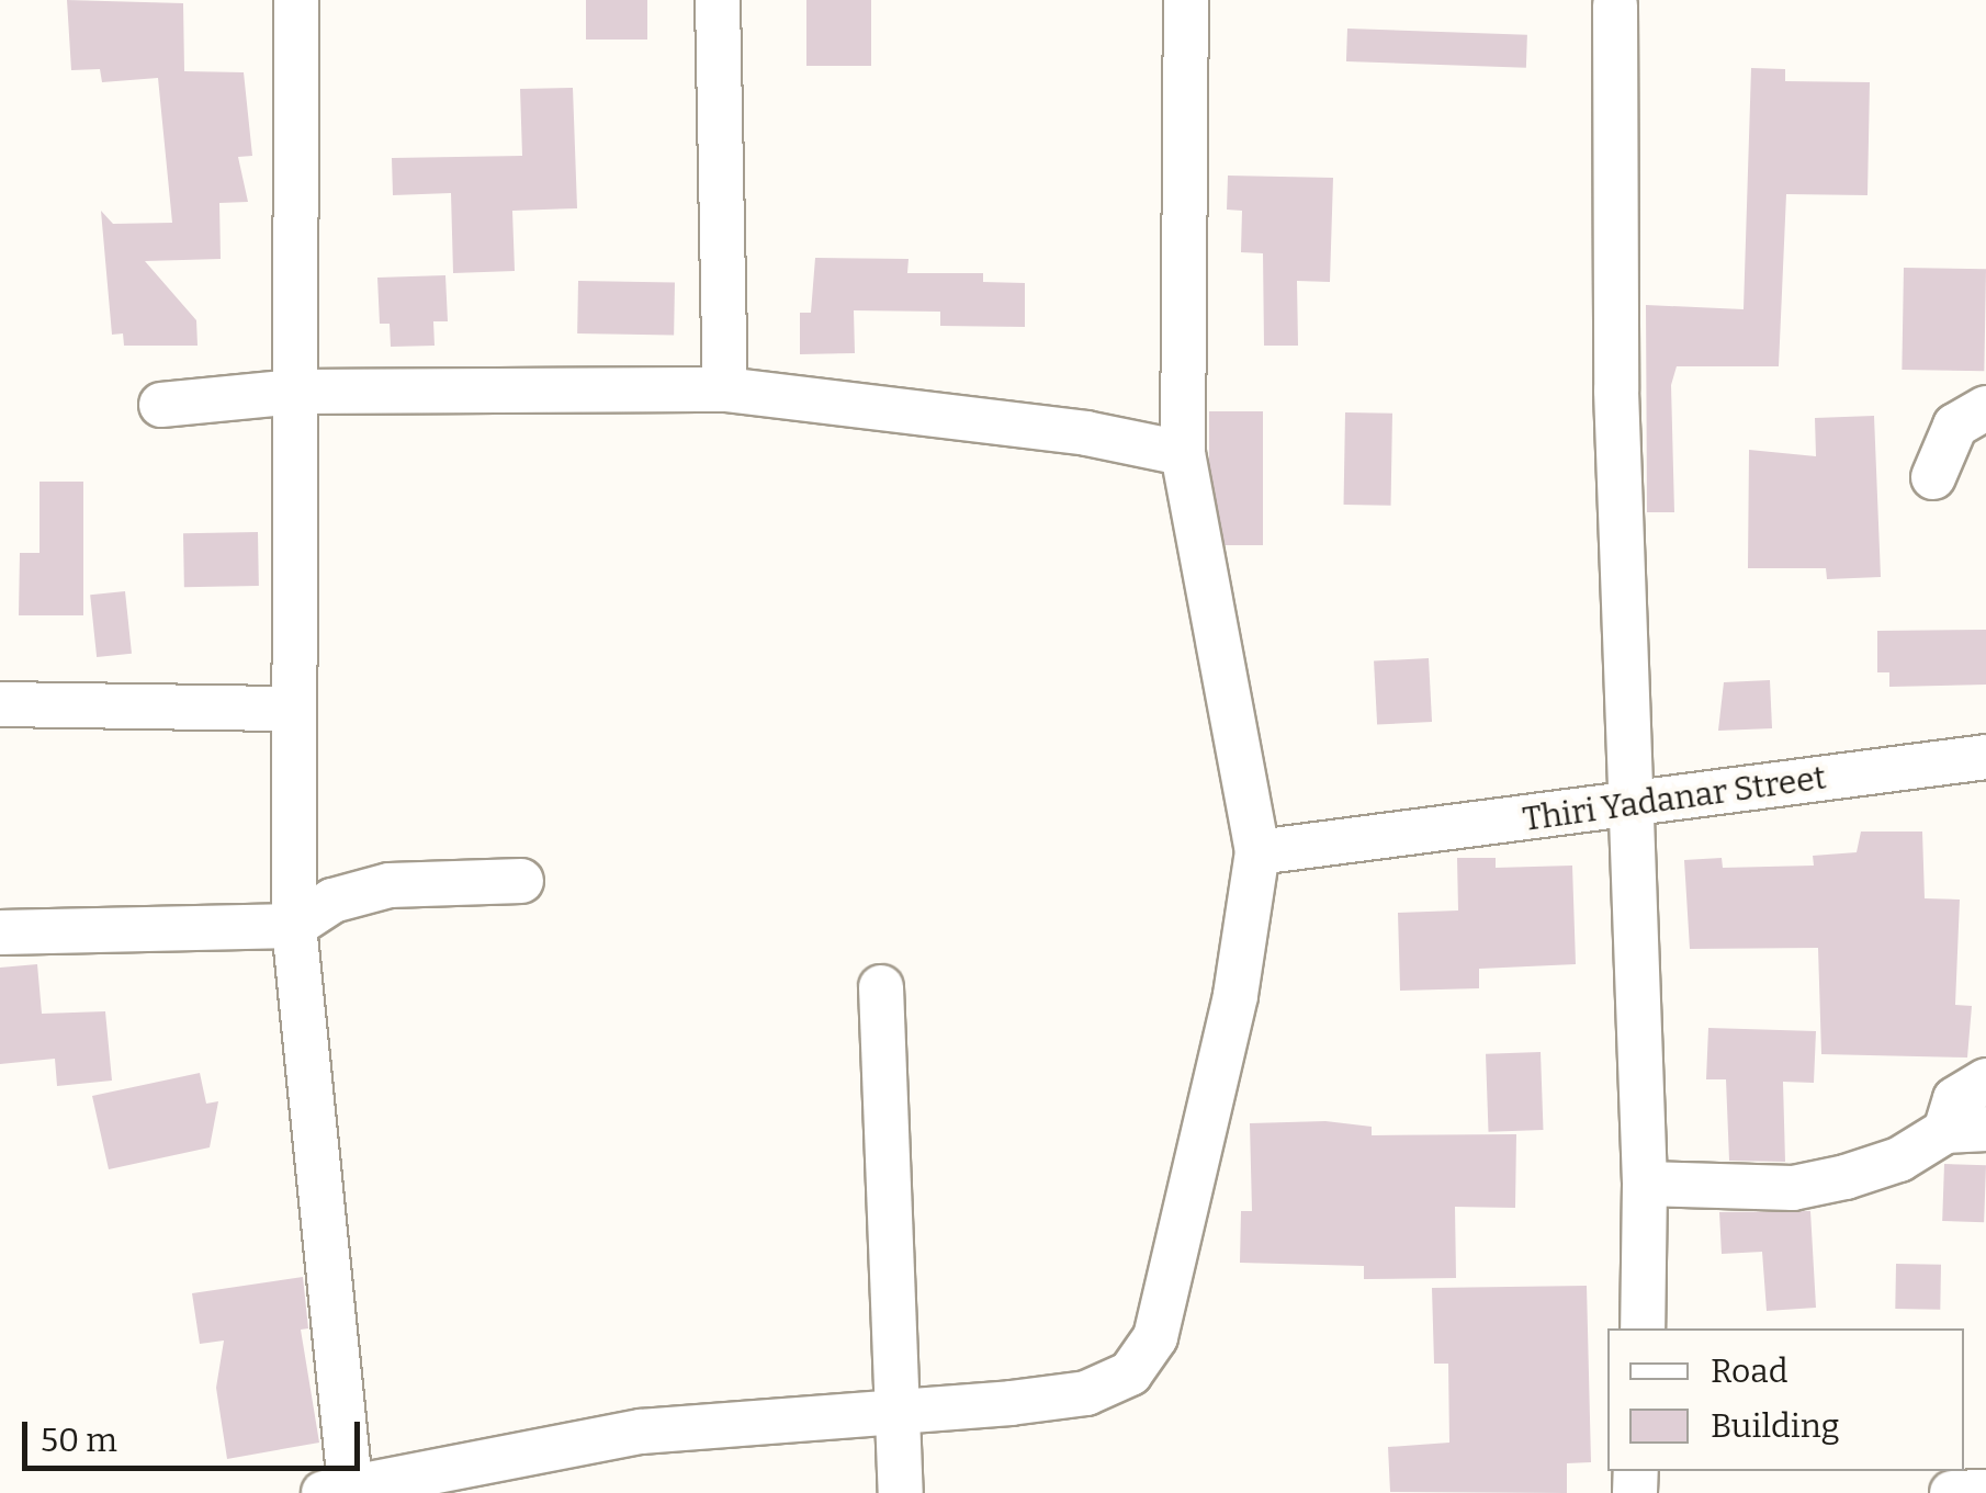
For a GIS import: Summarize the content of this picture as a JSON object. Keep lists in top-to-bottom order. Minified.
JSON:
{"streets":{"street":["Thiri Yadanar Street"]},"legend":["Road","Building"],"scale_bar":"50 m"}
